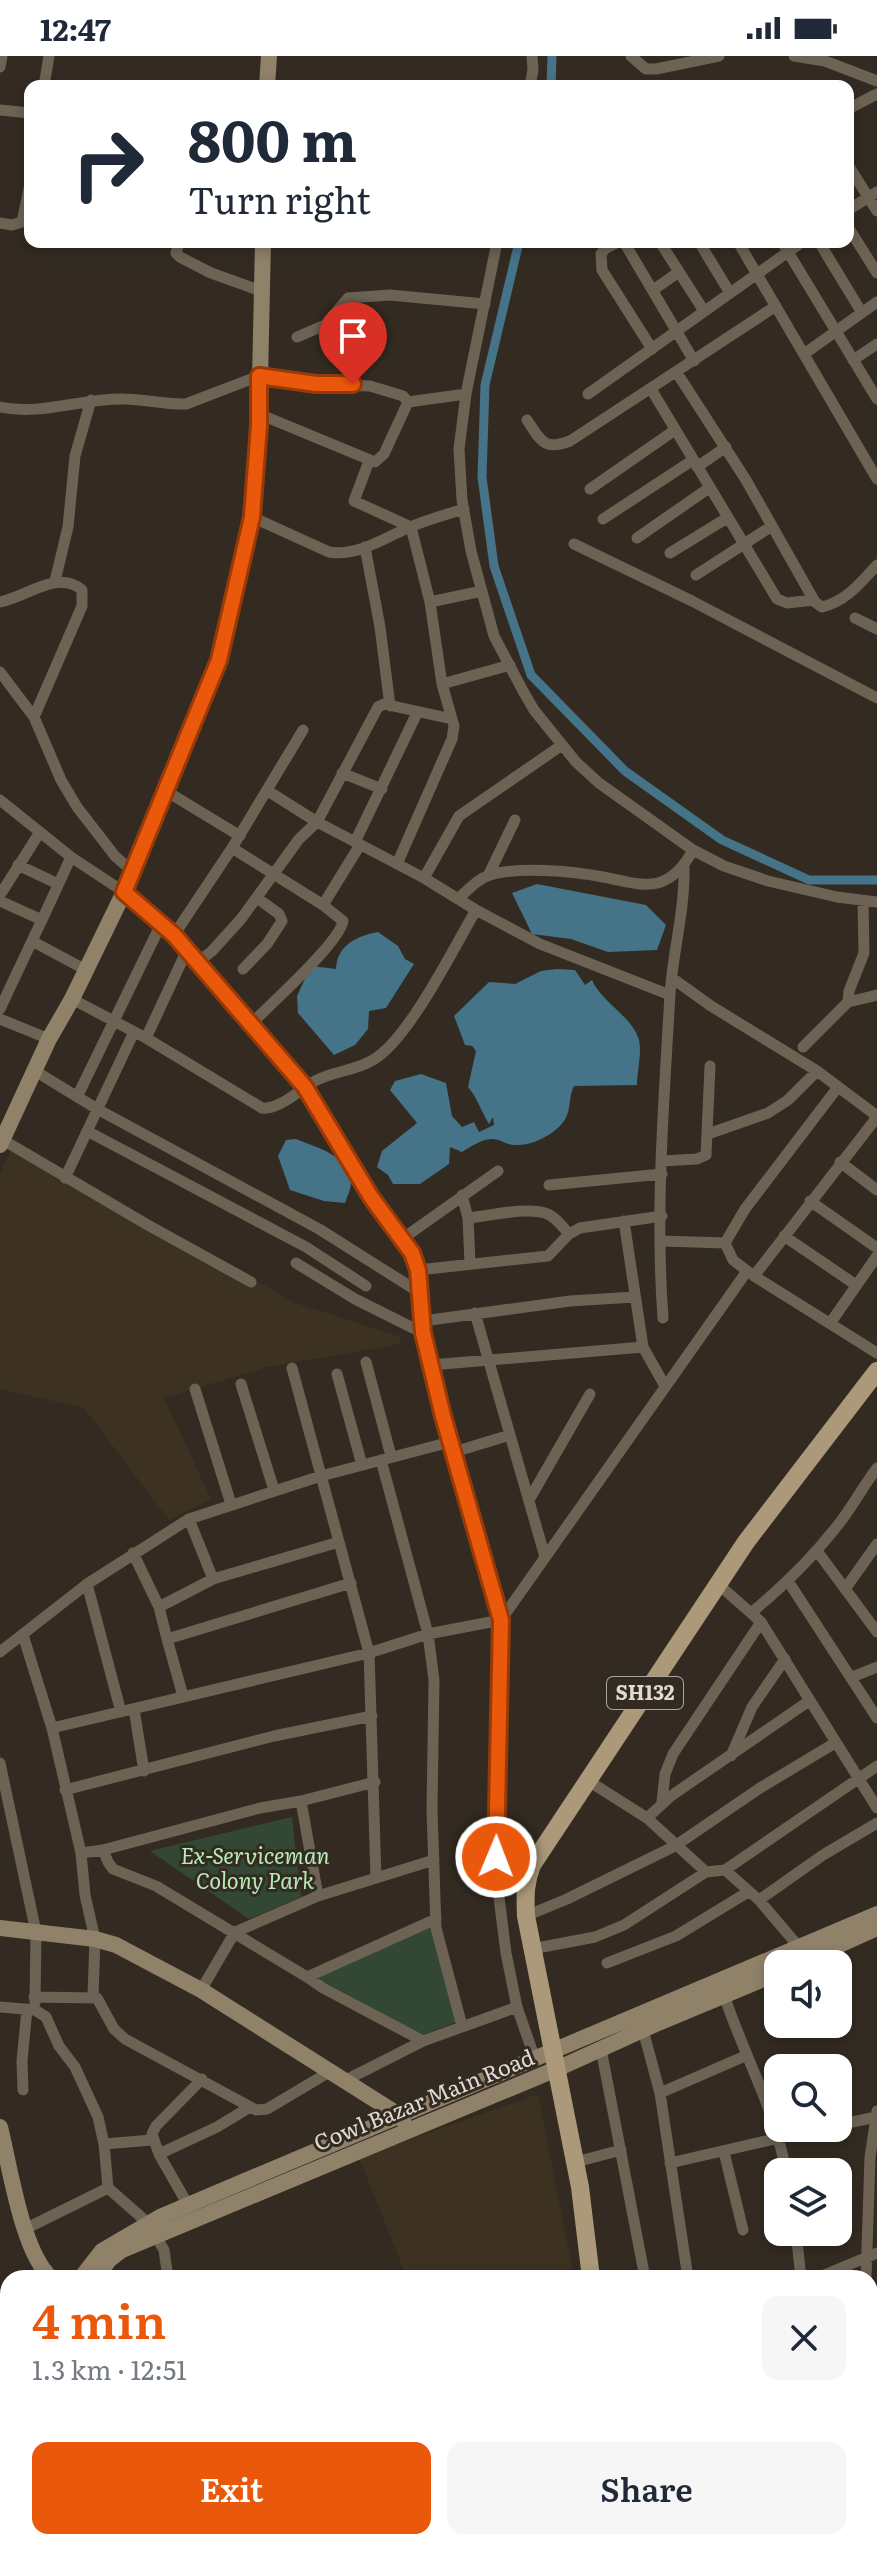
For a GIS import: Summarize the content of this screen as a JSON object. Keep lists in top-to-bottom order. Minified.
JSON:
{"streets":{"main road":["SH132"],"street":["Cowl Bazar Main Road"]},"crossings":[["SH132","Cowl Bazar Main Road"]],"parks":["Ex-Serviceman Colony Park"],"page":{"status":"12:47","turn":["800 m","Turn right"],"heading":["4 min","1.3 km · 12:51"],"buttons":["Exit","Share"]}}
